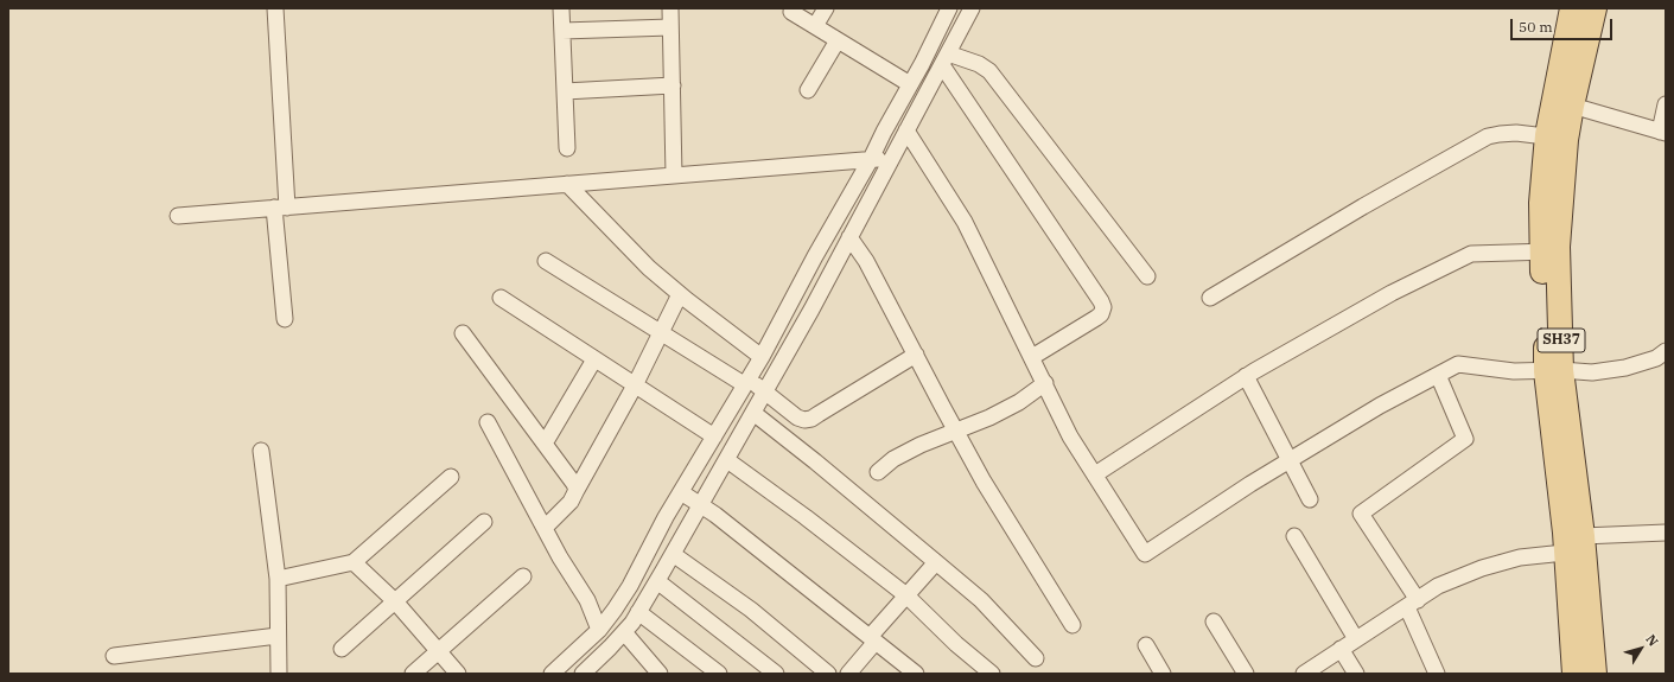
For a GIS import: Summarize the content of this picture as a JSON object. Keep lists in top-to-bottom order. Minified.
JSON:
{"streets":{"main road":["SH37"]},"scale_bar":"50 m","north":"top right"}
